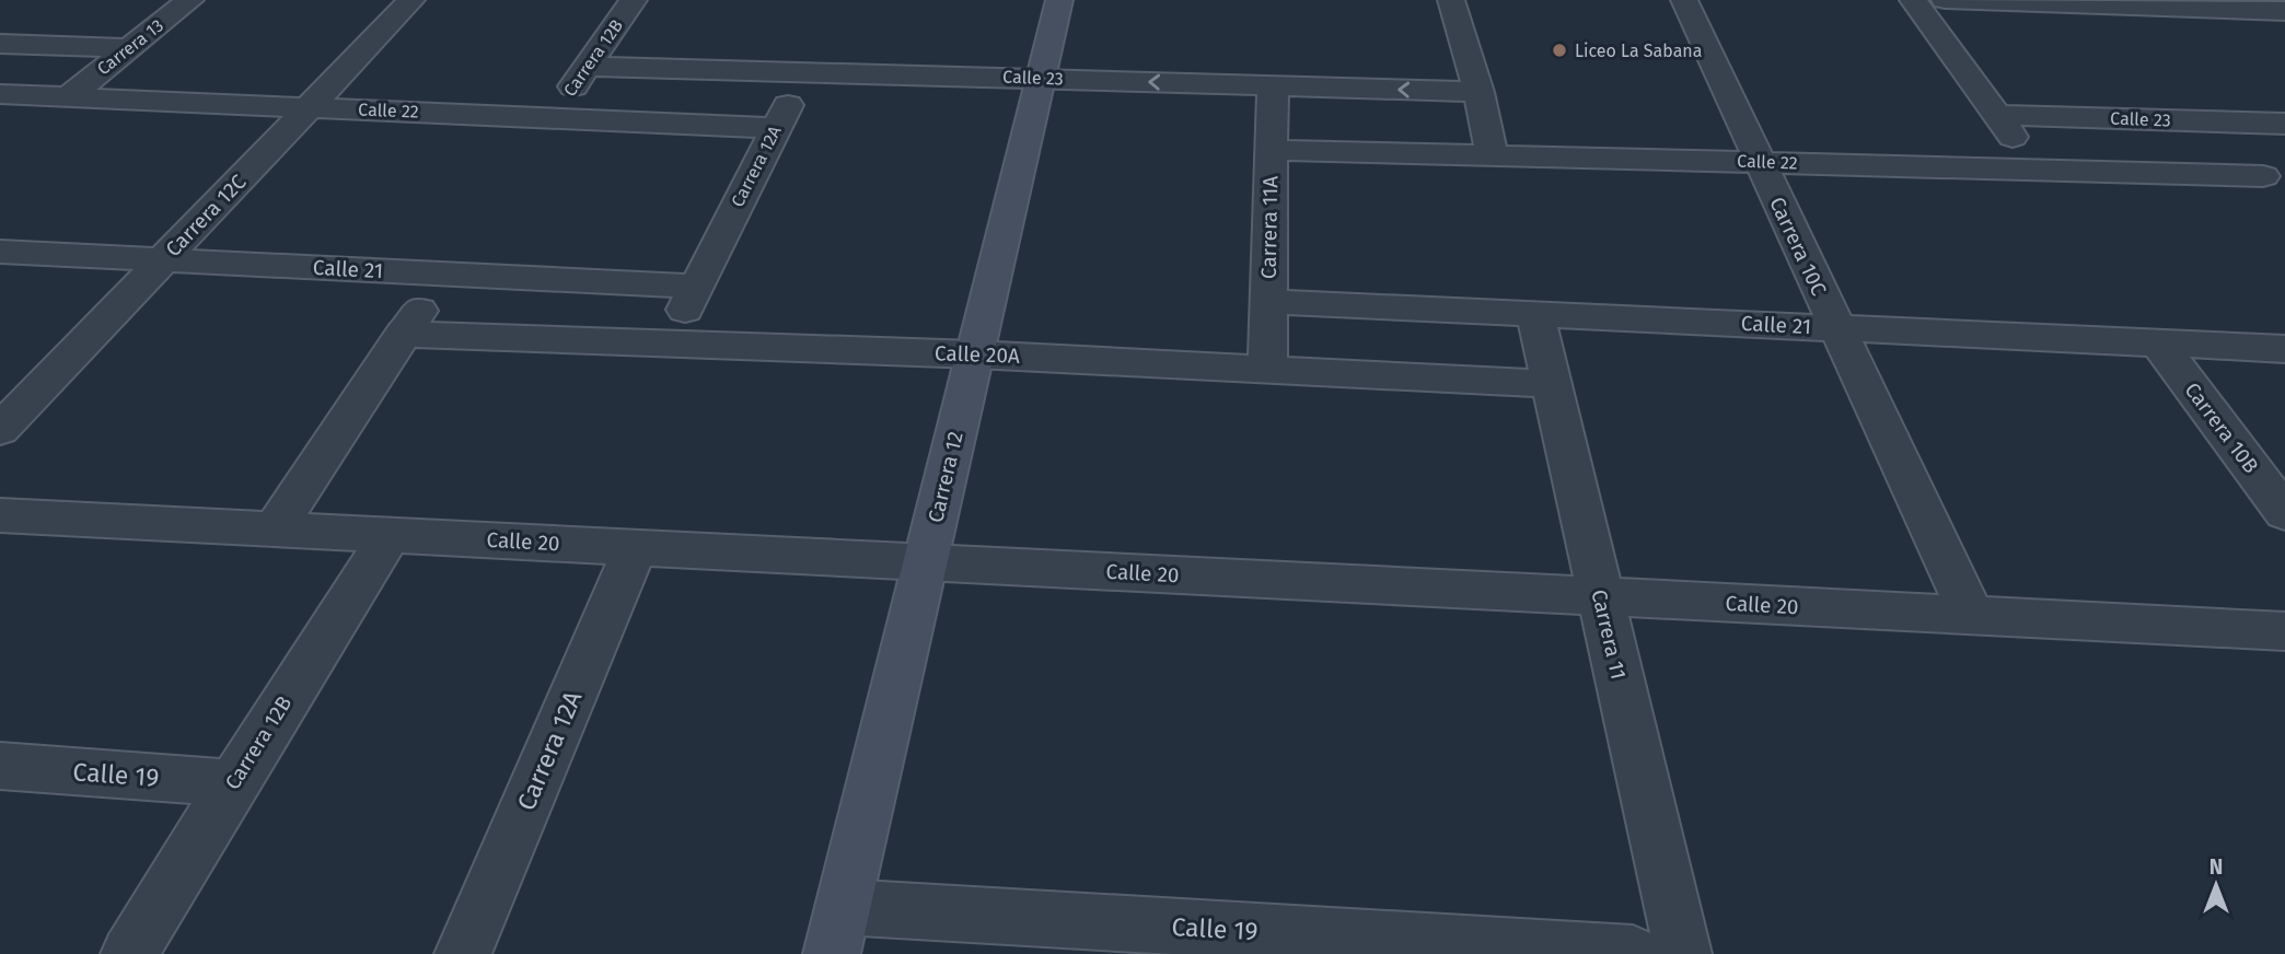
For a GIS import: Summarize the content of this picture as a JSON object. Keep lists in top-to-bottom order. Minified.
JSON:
{"streets":{"street":["Carrera 13","Carrera 12B","Calle 23","Calle 22","Carrera 12A","Carrera 12C","Carrera 11A","Carrera 10C","Calle 21","Calle 20A","Carrera 10B","Carrera 12","Calle 20","Carrera 11","Calle 19"]},"crossings":[["Carrera 13","Calle 22"],["Carrera 12B","Calle 23"],["Carrera 12B","Calle 22"],["Carrera 12B","Calle 20"],["Carrera 12B","Calle 19"],["Calle 23","Carrera 12A"],["Calle 23","Carrera 11A"],["Calle 23","Carrera 12"],["Calle 22","Carrera 12A"],["Calle 22","Carrera 12C"],["Calle 22","Carrera 11A"],["Calle 22","Carrera 10C"],["Carrera 12A","Calle 21"],["Carrera 12A","Calle 20A"],["Carrera 12A","Calle 20"],["Carrera 12C","Calle 21"],["Carrera 11A","Calle 21"],["Carrera 11A","Calle 20A"],["Carrera 10C","Calle 21"],["Carrera 10C","Calle 20"],["Calle 21","Carrera 10B"],["Calle 21","Carrera 11"],["Calle 20A","Carrera 12"],["Calle 20A","Carrera 11"],["Carrera 12","Calle 20"],["Carrera 12","Calle 19"],["Calle 20","Carrera 11"]],"one_way":["Calle 23"],"places":["Liceo La Sabana"],"north":"top"}
